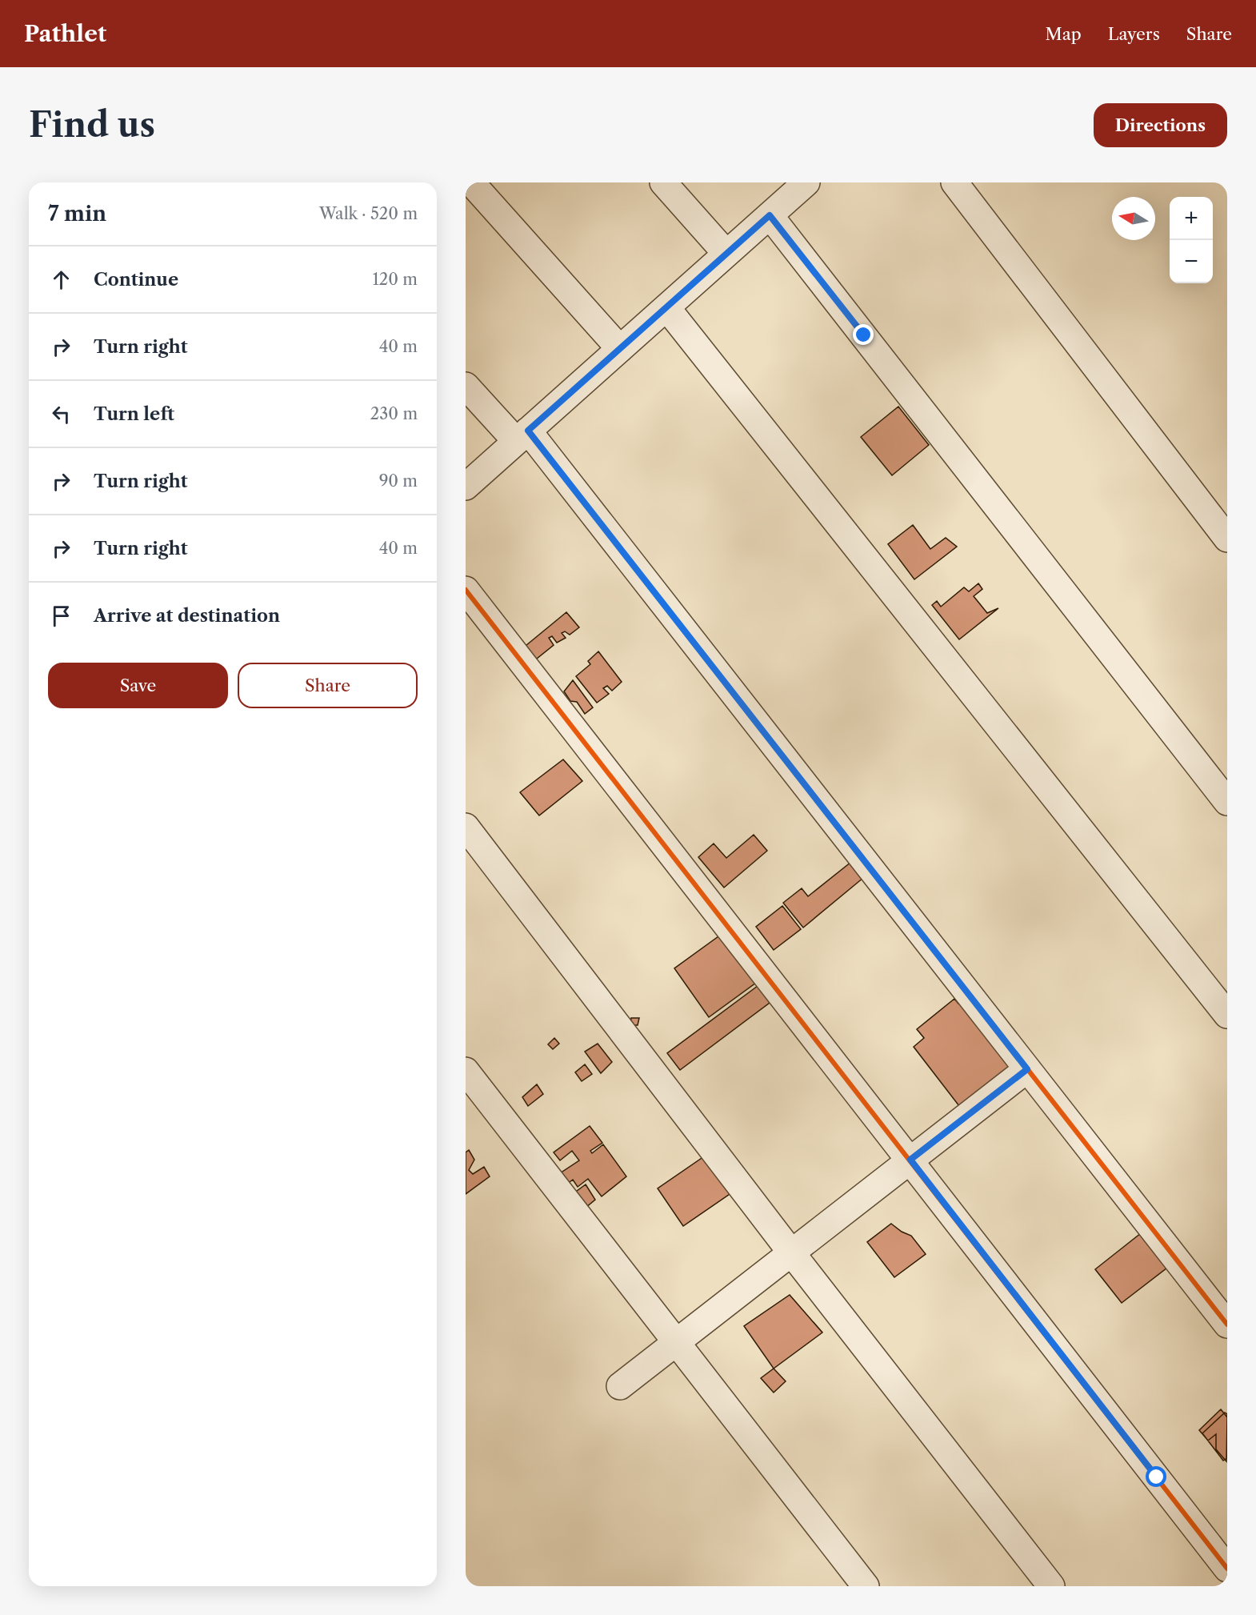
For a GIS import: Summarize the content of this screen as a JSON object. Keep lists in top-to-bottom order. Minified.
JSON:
{"north":"left","page":{"header":"Pathlet","nav":["Map","Layers","Share"],"buttons":["Directions",["Save","Share"]],"title":"Find us","heading":["7 min","Walk · 520 m"],"map_buttons":["+","−"],"list":[["Continue","120 m"],["Turn right","40 m"],["Turn left","230 m"],["Turn right","90 m"],["Turn right","40 m"],"Arrive at destination"]}}
